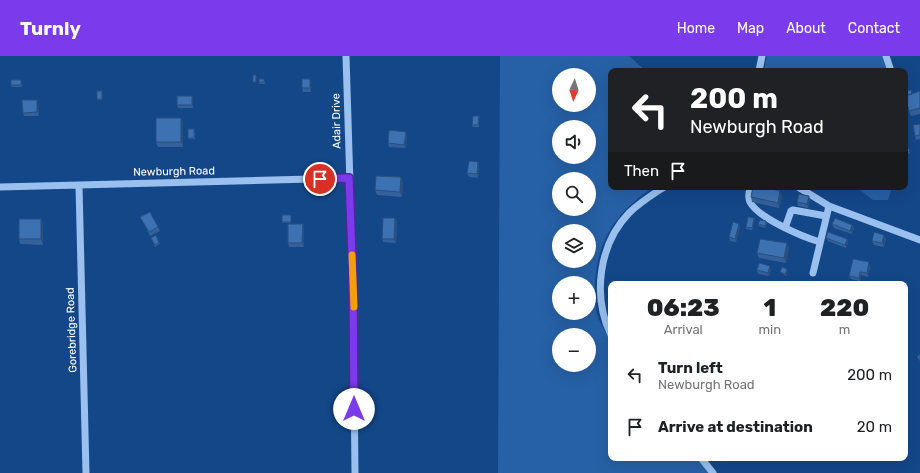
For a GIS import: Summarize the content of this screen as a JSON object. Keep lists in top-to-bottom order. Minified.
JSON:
{"streets":{"street":["Adair Drive","Newburgh Road","Gorebridge Road"]},"crossings":[["Adair Drive","Newburgh Road"],["Newburgh Road","Gorebridge Road"]],"north":"bottom","page":{"header":"Turnly","nav":["Home","Map","About","Contact"],"map_buttons":["+","−"],"turn":["200 m","Newburgh Road"],"then":"Then","eta":["06:23","Arrival","1","min","220","m"],"list":[{"name":"Turn left","note":"Newburgh Road","value":"200 m"},{"name":"Arrive at destination","value":"20 m"}]}}
